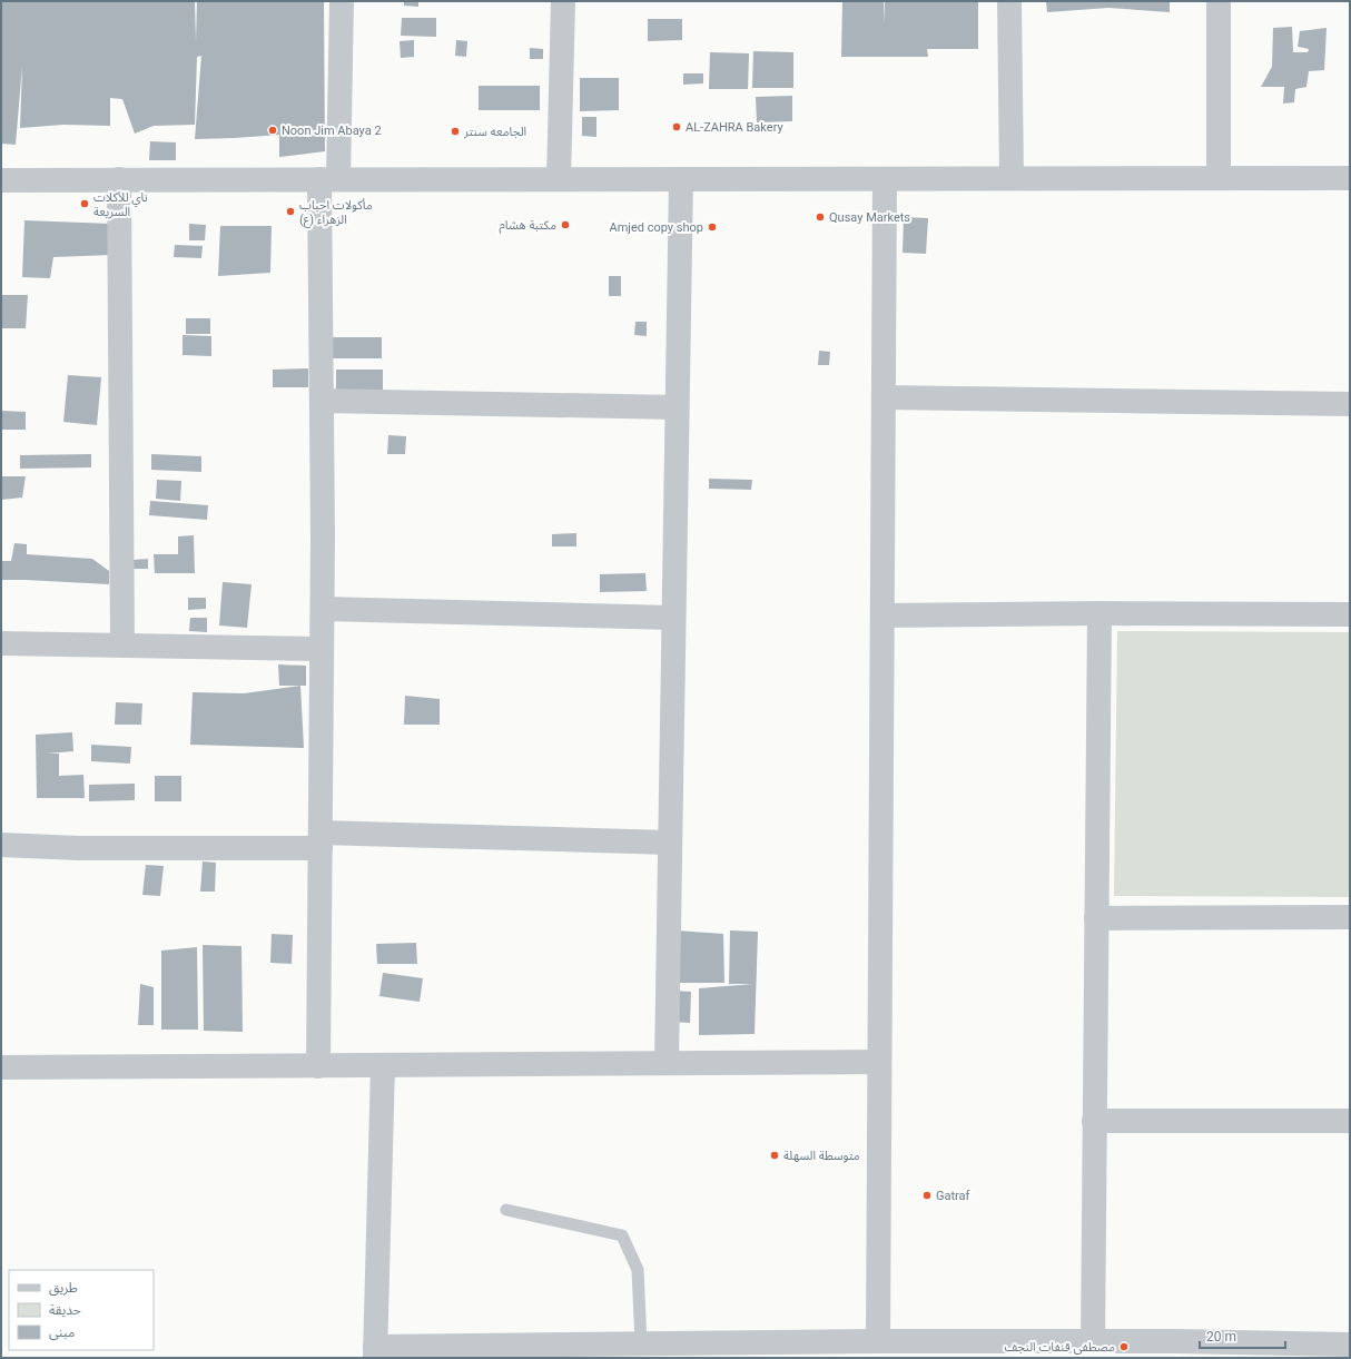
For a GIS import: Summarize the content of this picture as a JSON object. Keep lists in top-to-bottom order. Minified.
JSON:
{"places":["AL-ZAHRA Bakery","Noon Jim Abaya 2","الجامعه سنتر","ناي للأكلات السريعة","مأكولات احباب الزهراء (ع)","Qusay Markets","مكتبة هشام","Amjed copy shop","متوسطة السهلة","Gatraf","مصطفى قنفات النجف"],"legend":["طريق","حديقة","مبنى"],"scale_bar":"20 m"}
